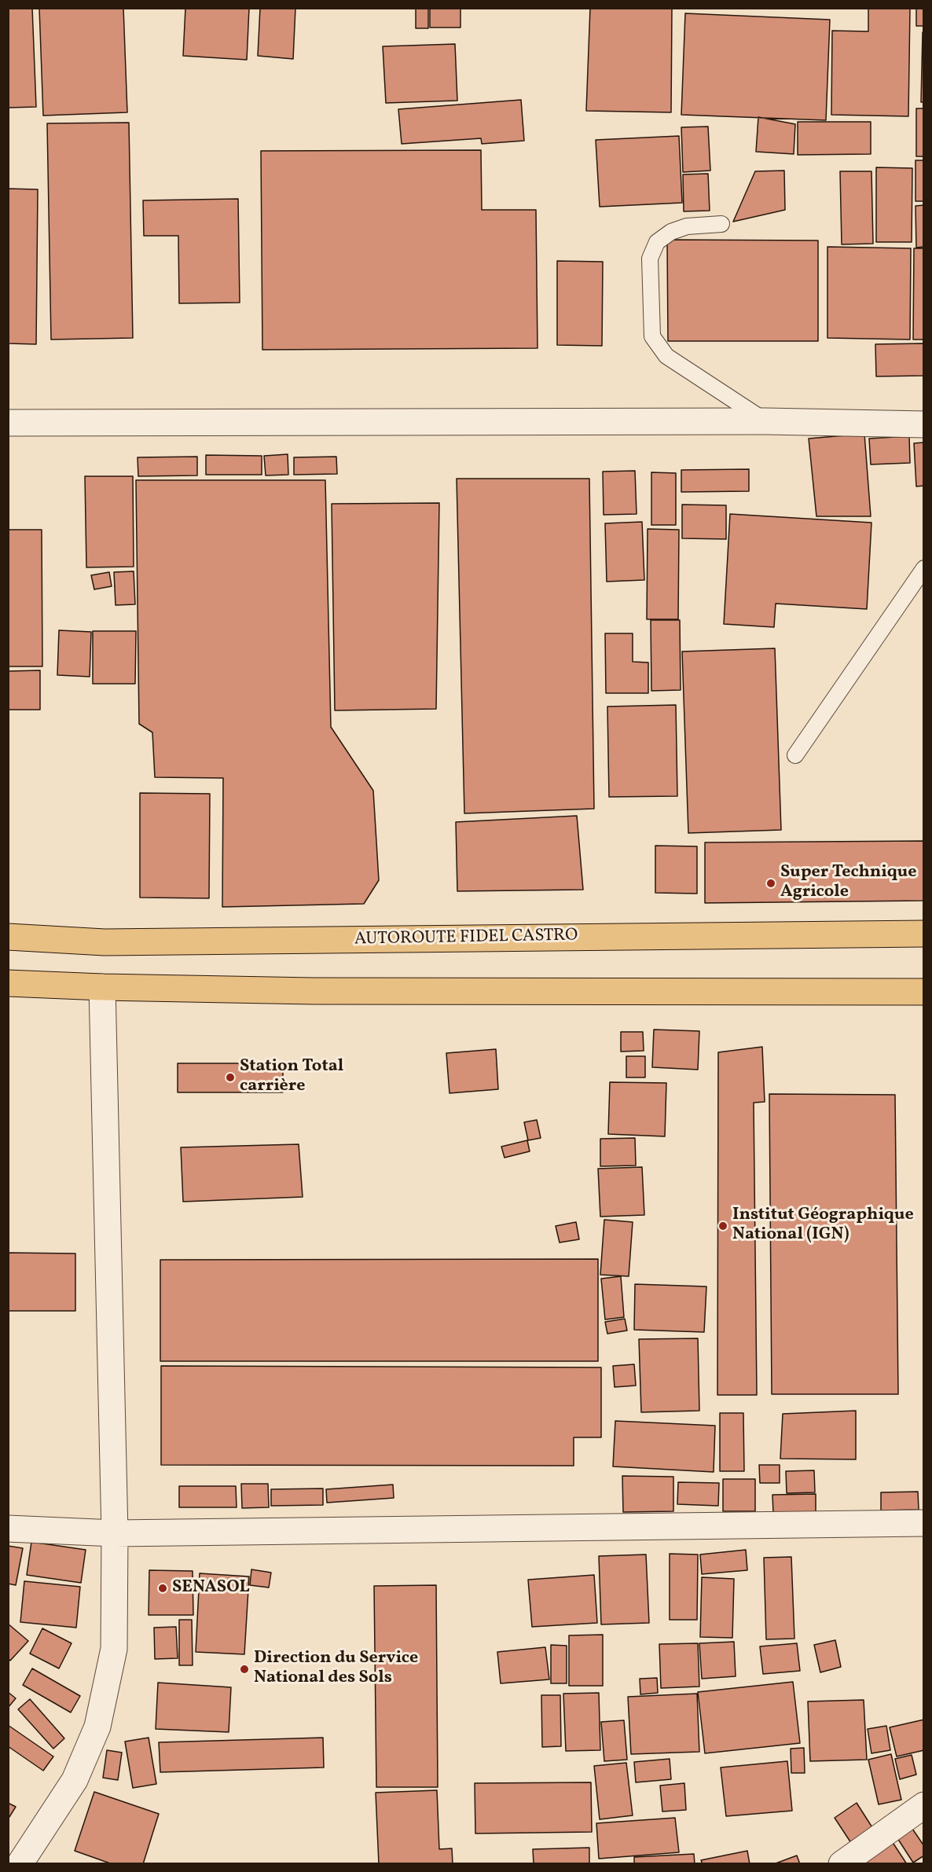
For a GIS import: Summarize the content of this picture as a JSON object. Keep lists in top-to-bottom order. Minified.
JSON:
{"streets":{"highway":["AUTOROUTE FIDEL CASTRO"]},"places":["Super Technique Agricole","Station Total carrière","Institut Géographique National (IGN)","SENASOL","Direction du Service National des Sols"]}
